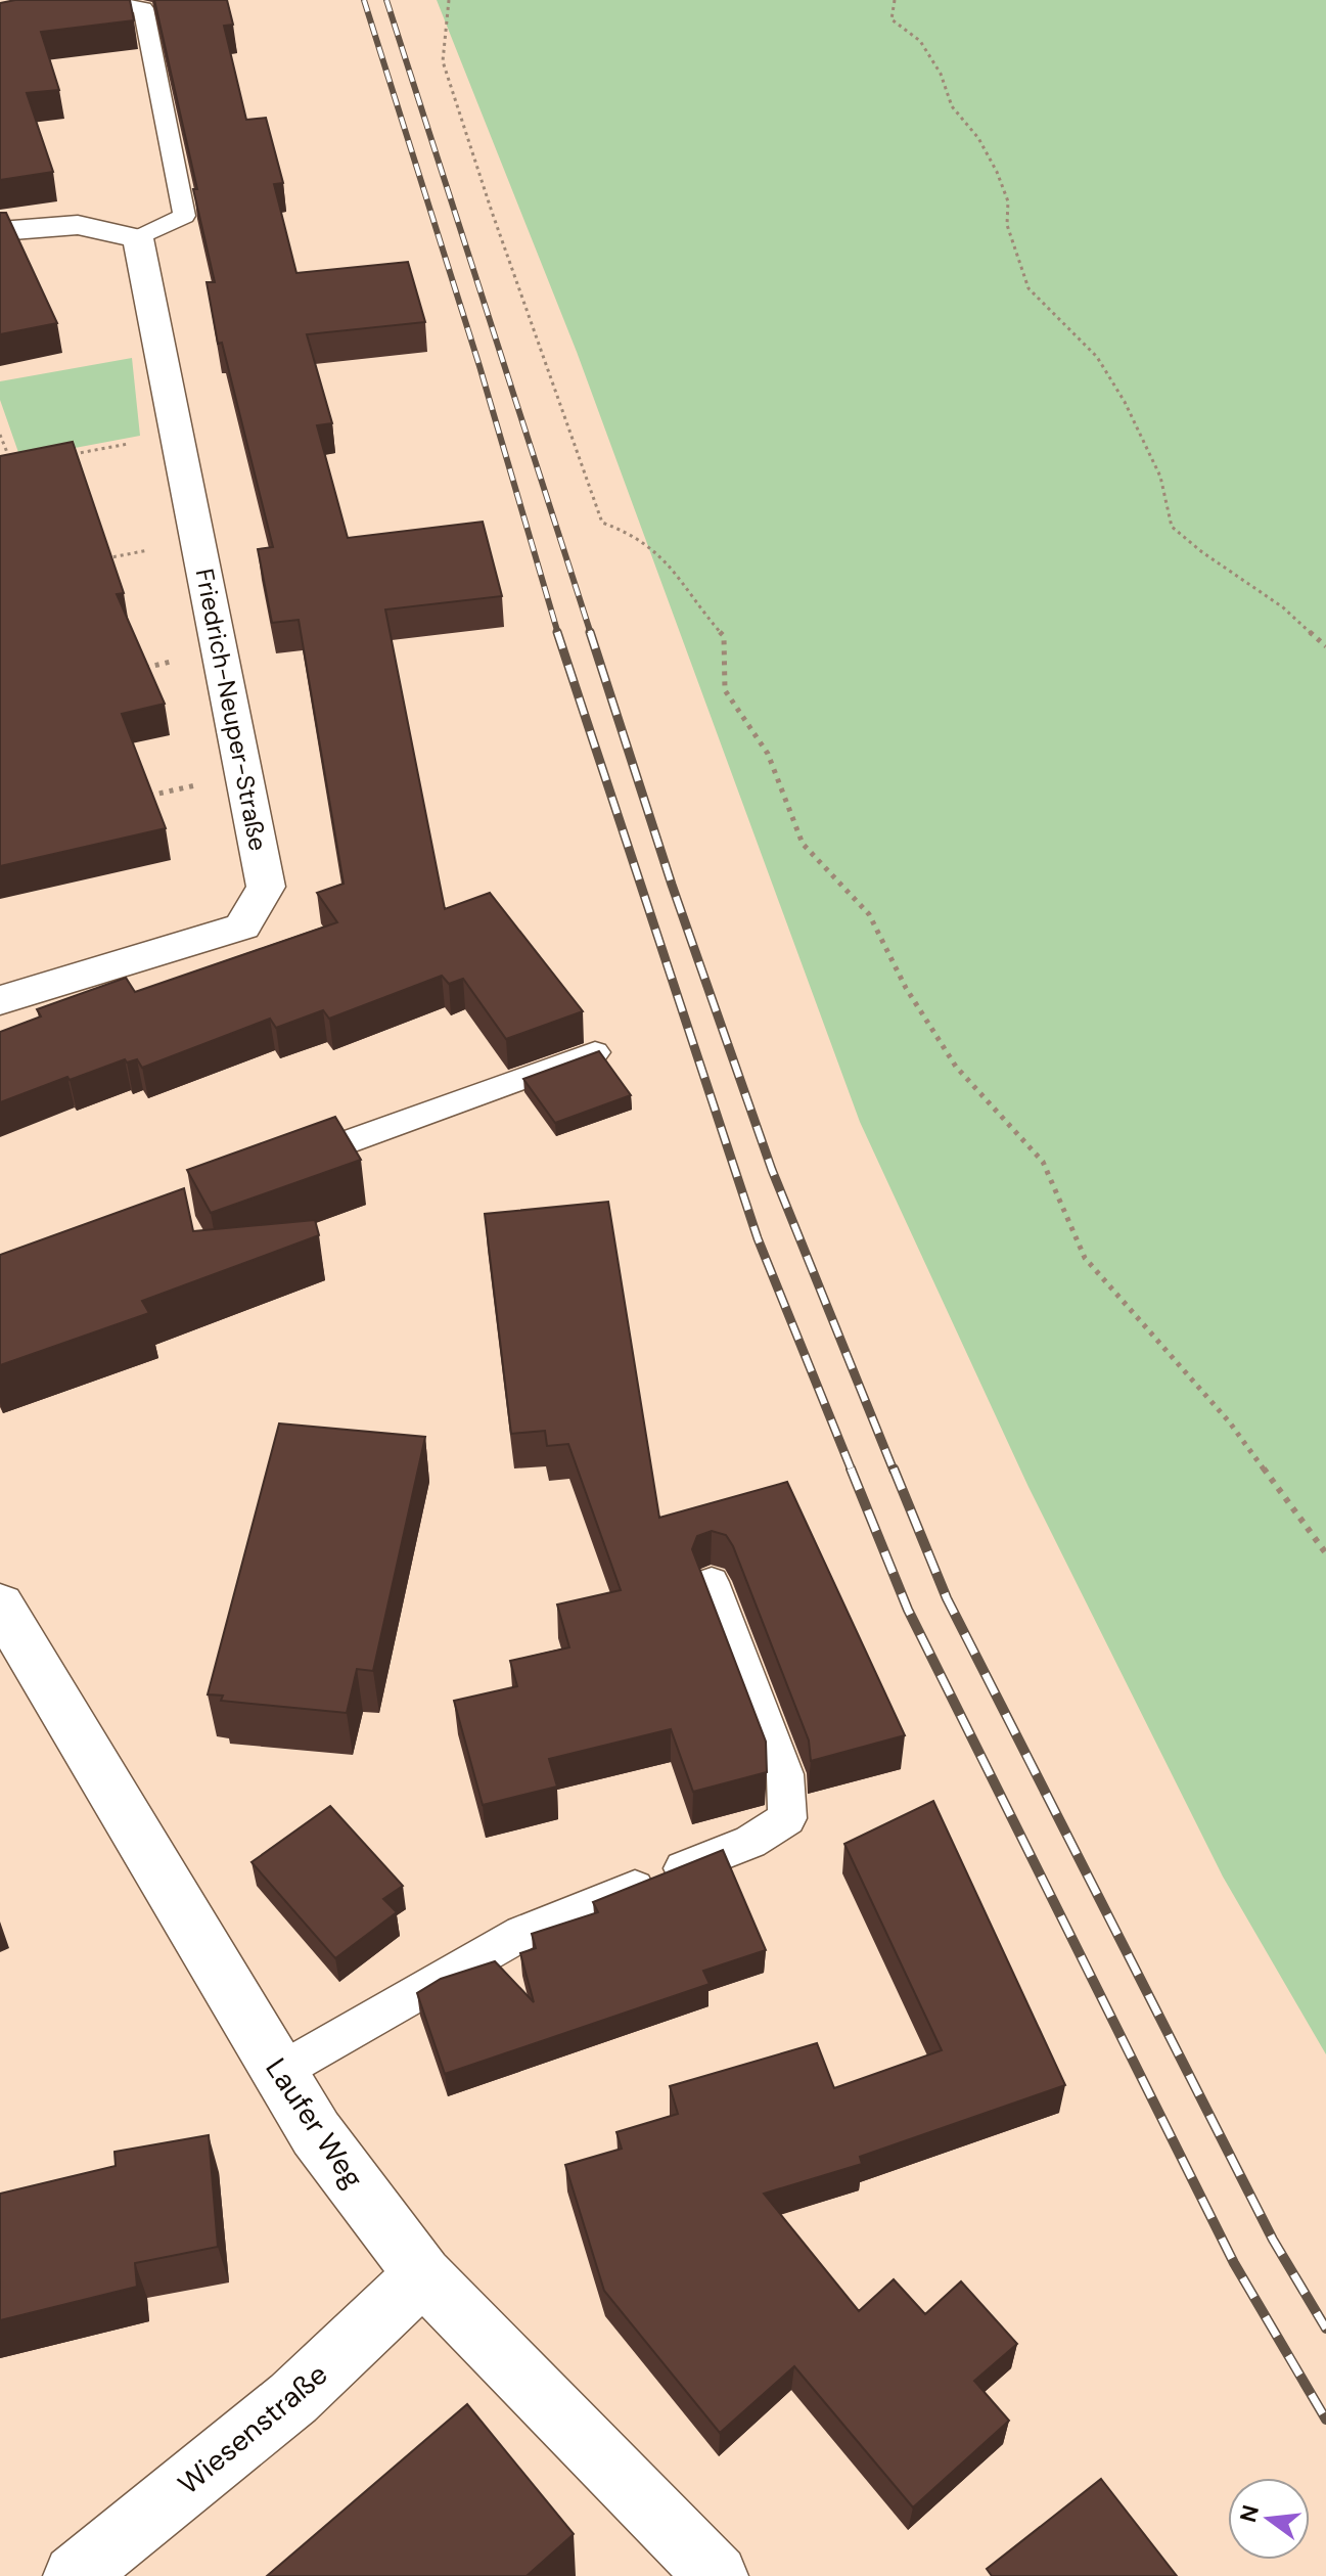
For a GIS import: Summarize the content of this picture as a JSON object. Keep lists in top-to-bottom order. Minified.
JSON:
{"streets":{"street":["Friedrich-Neuper-Straße","Laufer Weg","Wiesenstraße"]},"crossings":[["Laufer Weg","Wiesenstraße"]],"north":"left"}
